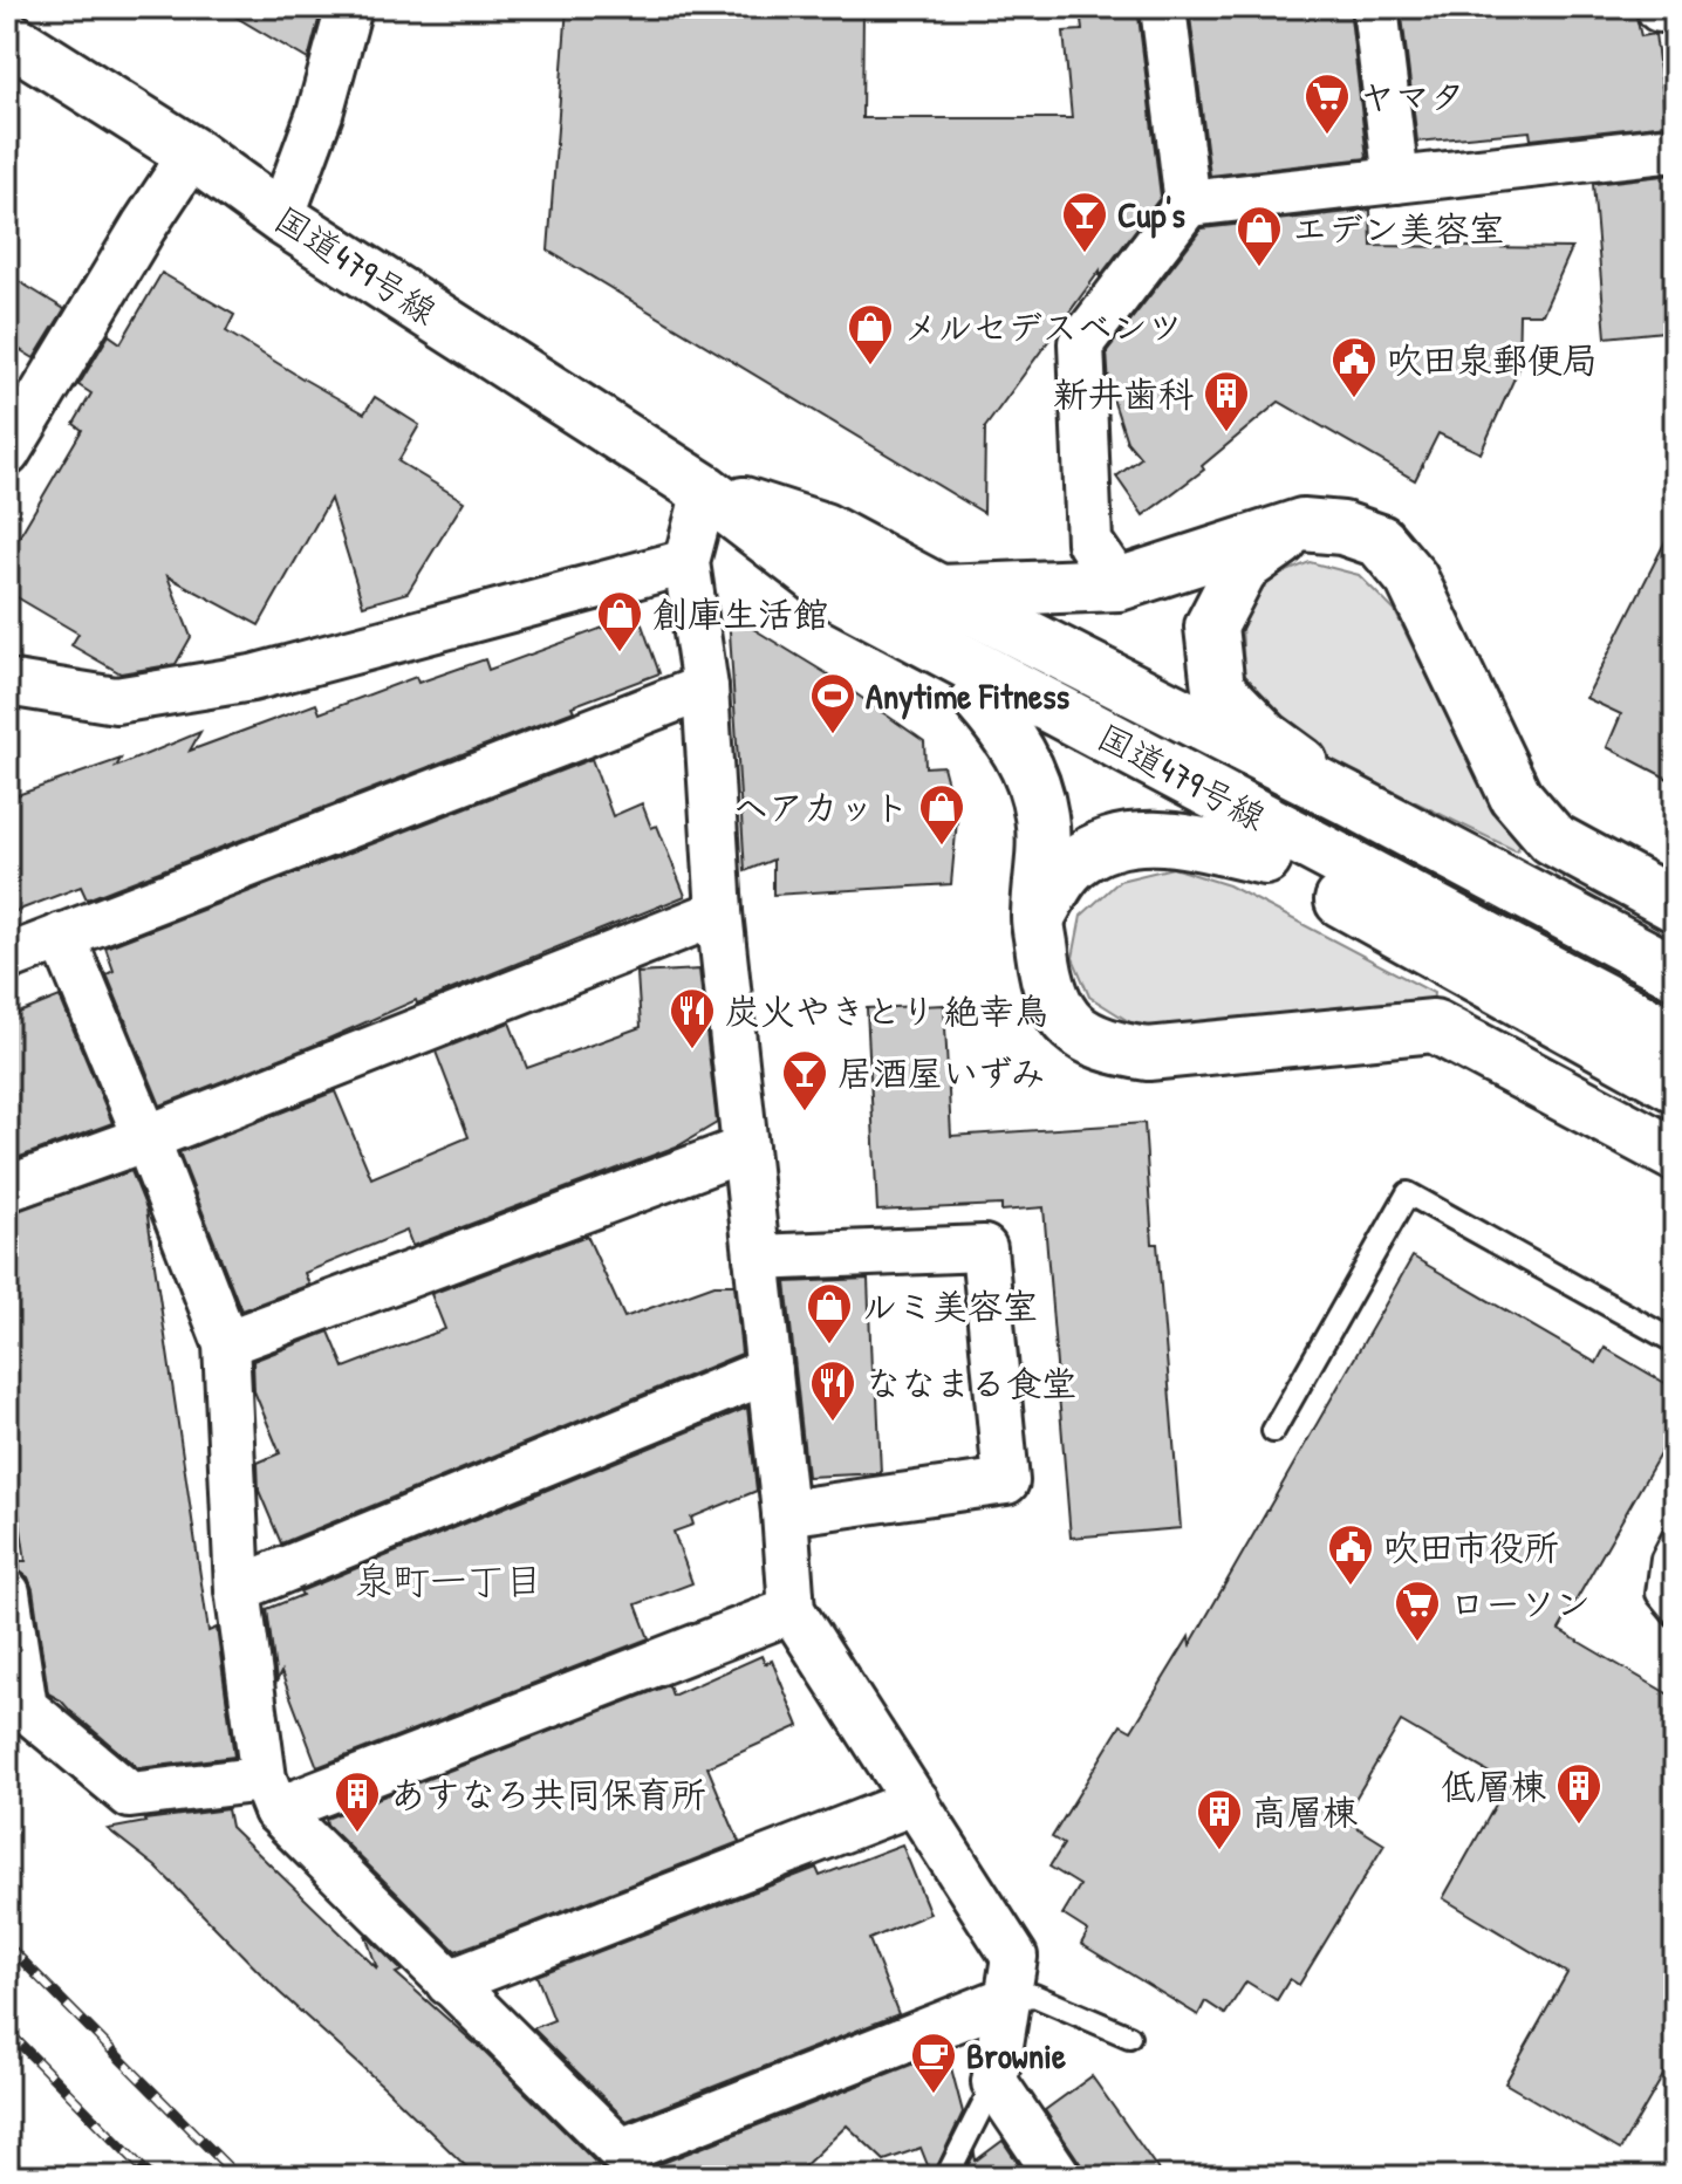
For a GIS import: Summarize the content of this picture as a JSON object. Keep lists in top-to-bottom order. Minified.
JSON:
{"streets":{"main road":["国道479号線"]},"districts":["泉町一丁目"],"places":{"supermarket":["ヤマタ","ローソン"],"bar":["Cup's","居酒屋いずみ"],"shop":["エデン美容室","メルセデスベンツ","創庫生活館","ヘアカット","ルミ美容室"],"public building":["吹田泉郵便局","吹田市役所"],"building":["新井歯科","低層棟","あすなろ共同保育所","高層棟"],"sports":["Anytime Fitness"],"restaurant":["炭火やきとり 絶幸鳥","ななまる食堂"],"cafe":["Brownie"]}}
